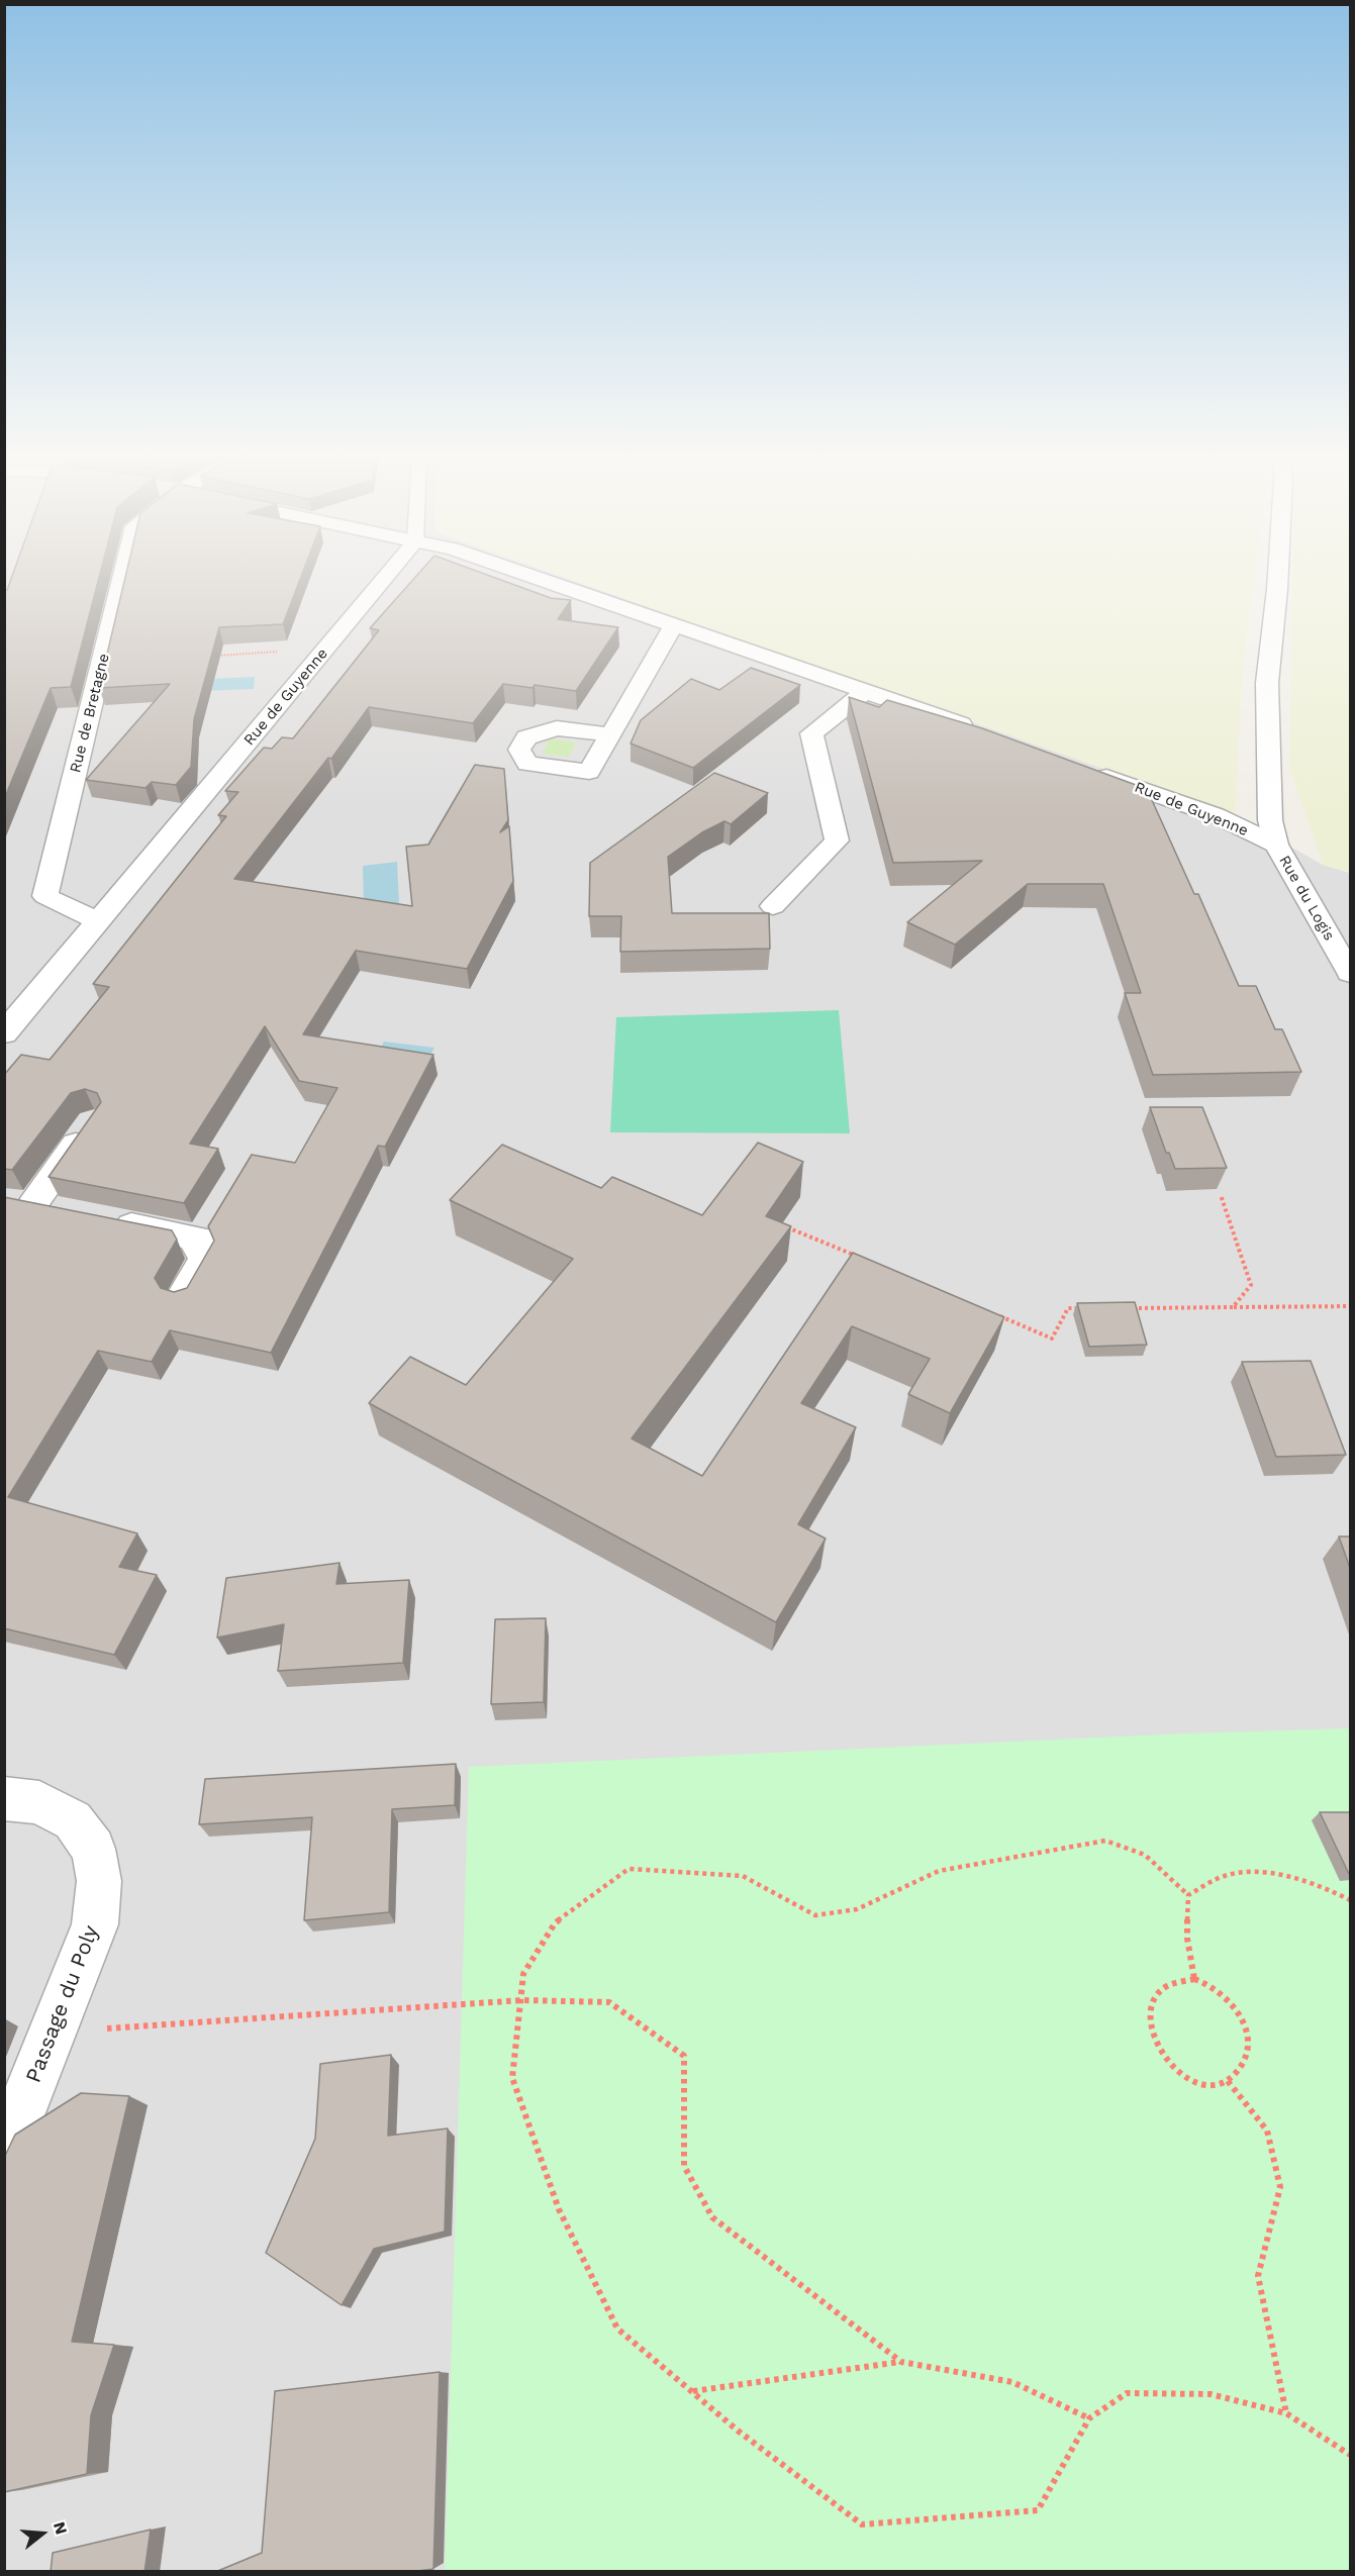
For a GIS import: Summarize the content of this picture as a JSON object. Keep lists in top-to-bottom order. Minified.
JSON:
{"streets":{"street":["Rue de Guyenne","Rue de Bretagne","Rue du Logis","Passage du Poly"]},"crossings":[["Rue de Guyenne","Rue de Bretagne"],["Rue de Guyenne","Rue du Logis"]],"north":"right"}
